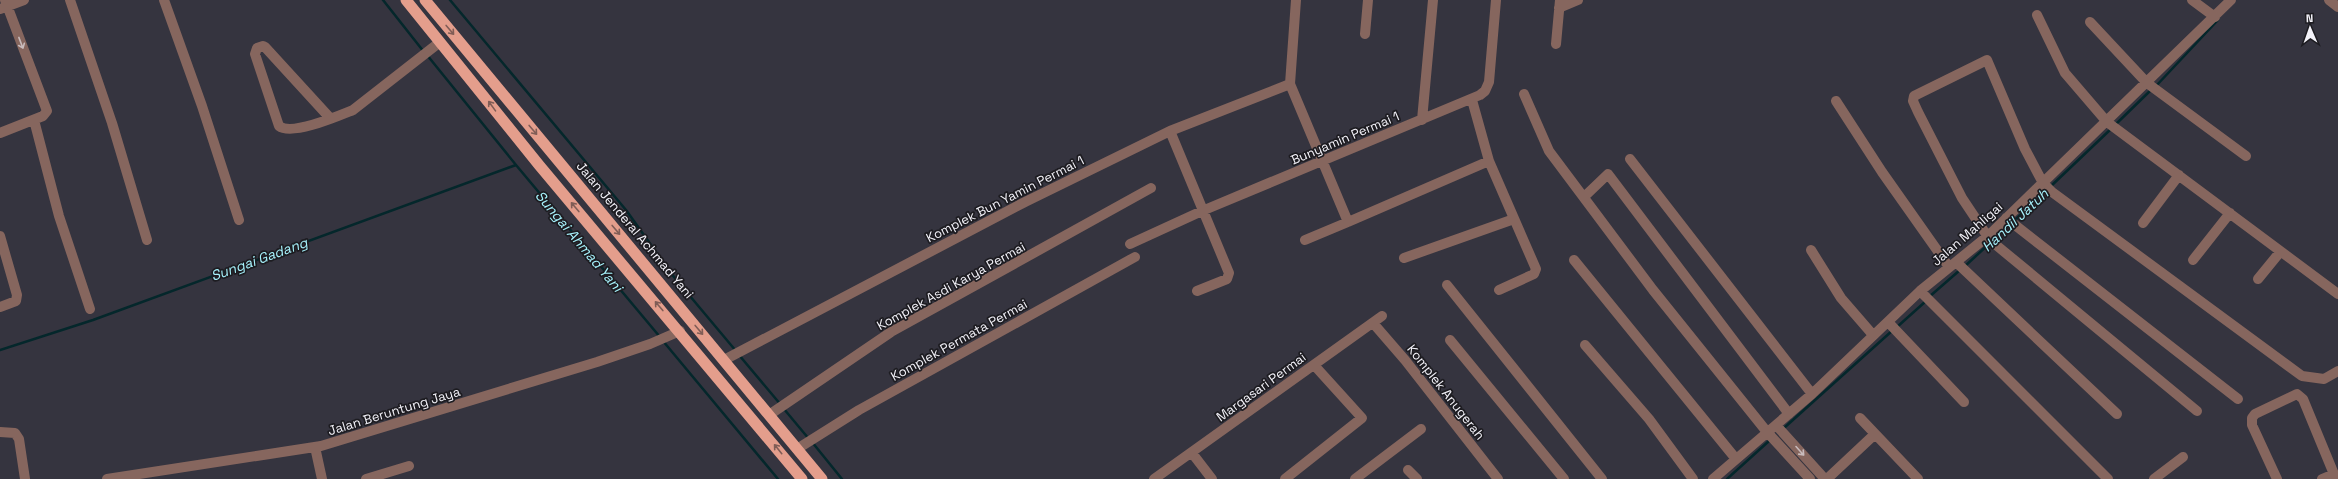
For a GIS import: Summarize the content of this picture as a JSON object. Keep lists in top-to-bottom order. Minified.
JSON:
{"streets":{"highway":["Jalan Jenderal Achmad Yani"],"street":["Bunyamin Permai 1","Komplek Bun Yamin Permai 1","Jalan Mahligai","Komplek Asdi Karya Permai","Komplek Permata Permai","Margasari Permai","Komplek Anugerah","Jalan Beruntung Jaya"]},"crossings":[["Komplek Bun Yamin Permai 1","Jalan Jenderal Achmad Yani"],["Jalan Jenderal Achmad Yani","Komplek Asdi Karya Permai"],["Jalan Jenderal Achmad Yani","Komplek Permata Permai"],["Margasari Permai","Komplek Anugerah"]],"water":["Handil Jatuh","Sungai Ahmad Yani","Sungai Gadang"],"north":"top"}
